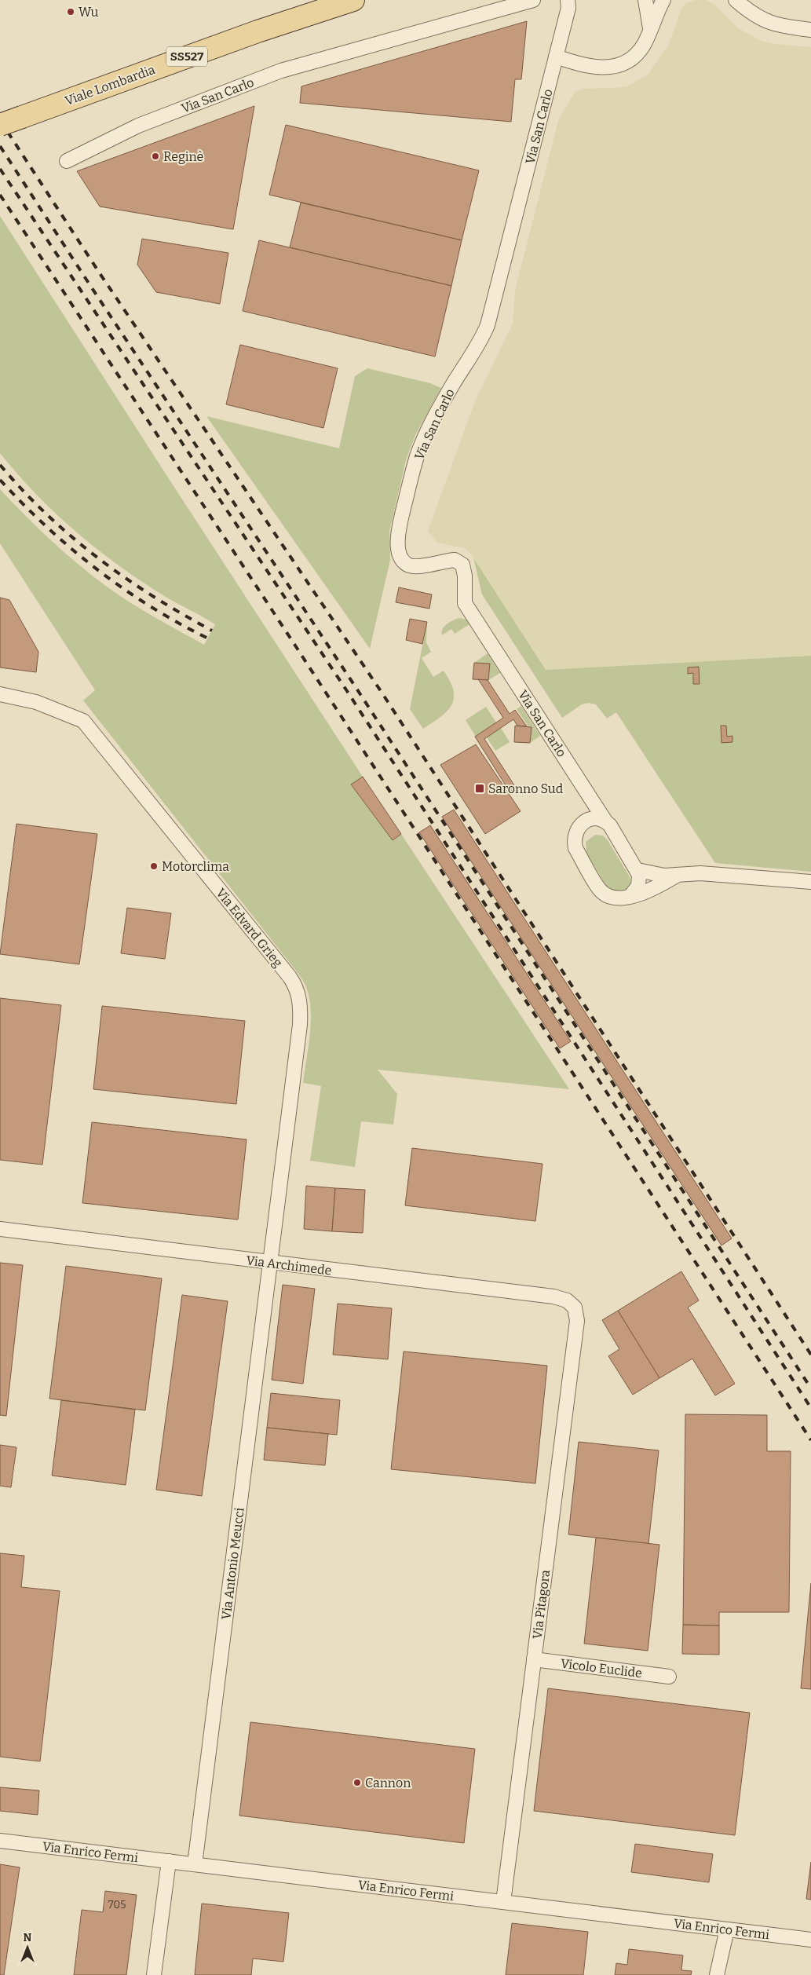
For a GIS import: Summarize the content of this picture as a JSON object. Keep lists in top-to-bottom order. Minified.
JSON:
{"streets":{"main road":["SS527","Viale Lombardia"],"street":["Via San Carlo","Via Edvard Grieg","Via Archimede","Via Antonio Meucci","Via Pitagora","Vicolo Euclide","Via Enrico Fermi"]},"crossings":[["Via Edvard Grieg","Via Archimede"],["Via Edvard Grieg","Via Antonio Meucci"],["Via Archimede","Via Antonio Meucci"],["Via Archimede","Via Pitagora"],["Via Antonio Meucci","Via Enrico Fermi"],["Via Pitagora","Vicolo Euclide"],["Via Pitagora","Via Enrico Fermi"]],"places":{"other":["Wu","Reginè","Motorclima","Cannon"],"transit":["Saronno Sud"]},"house_numbers":["705"],"north":"top"}
